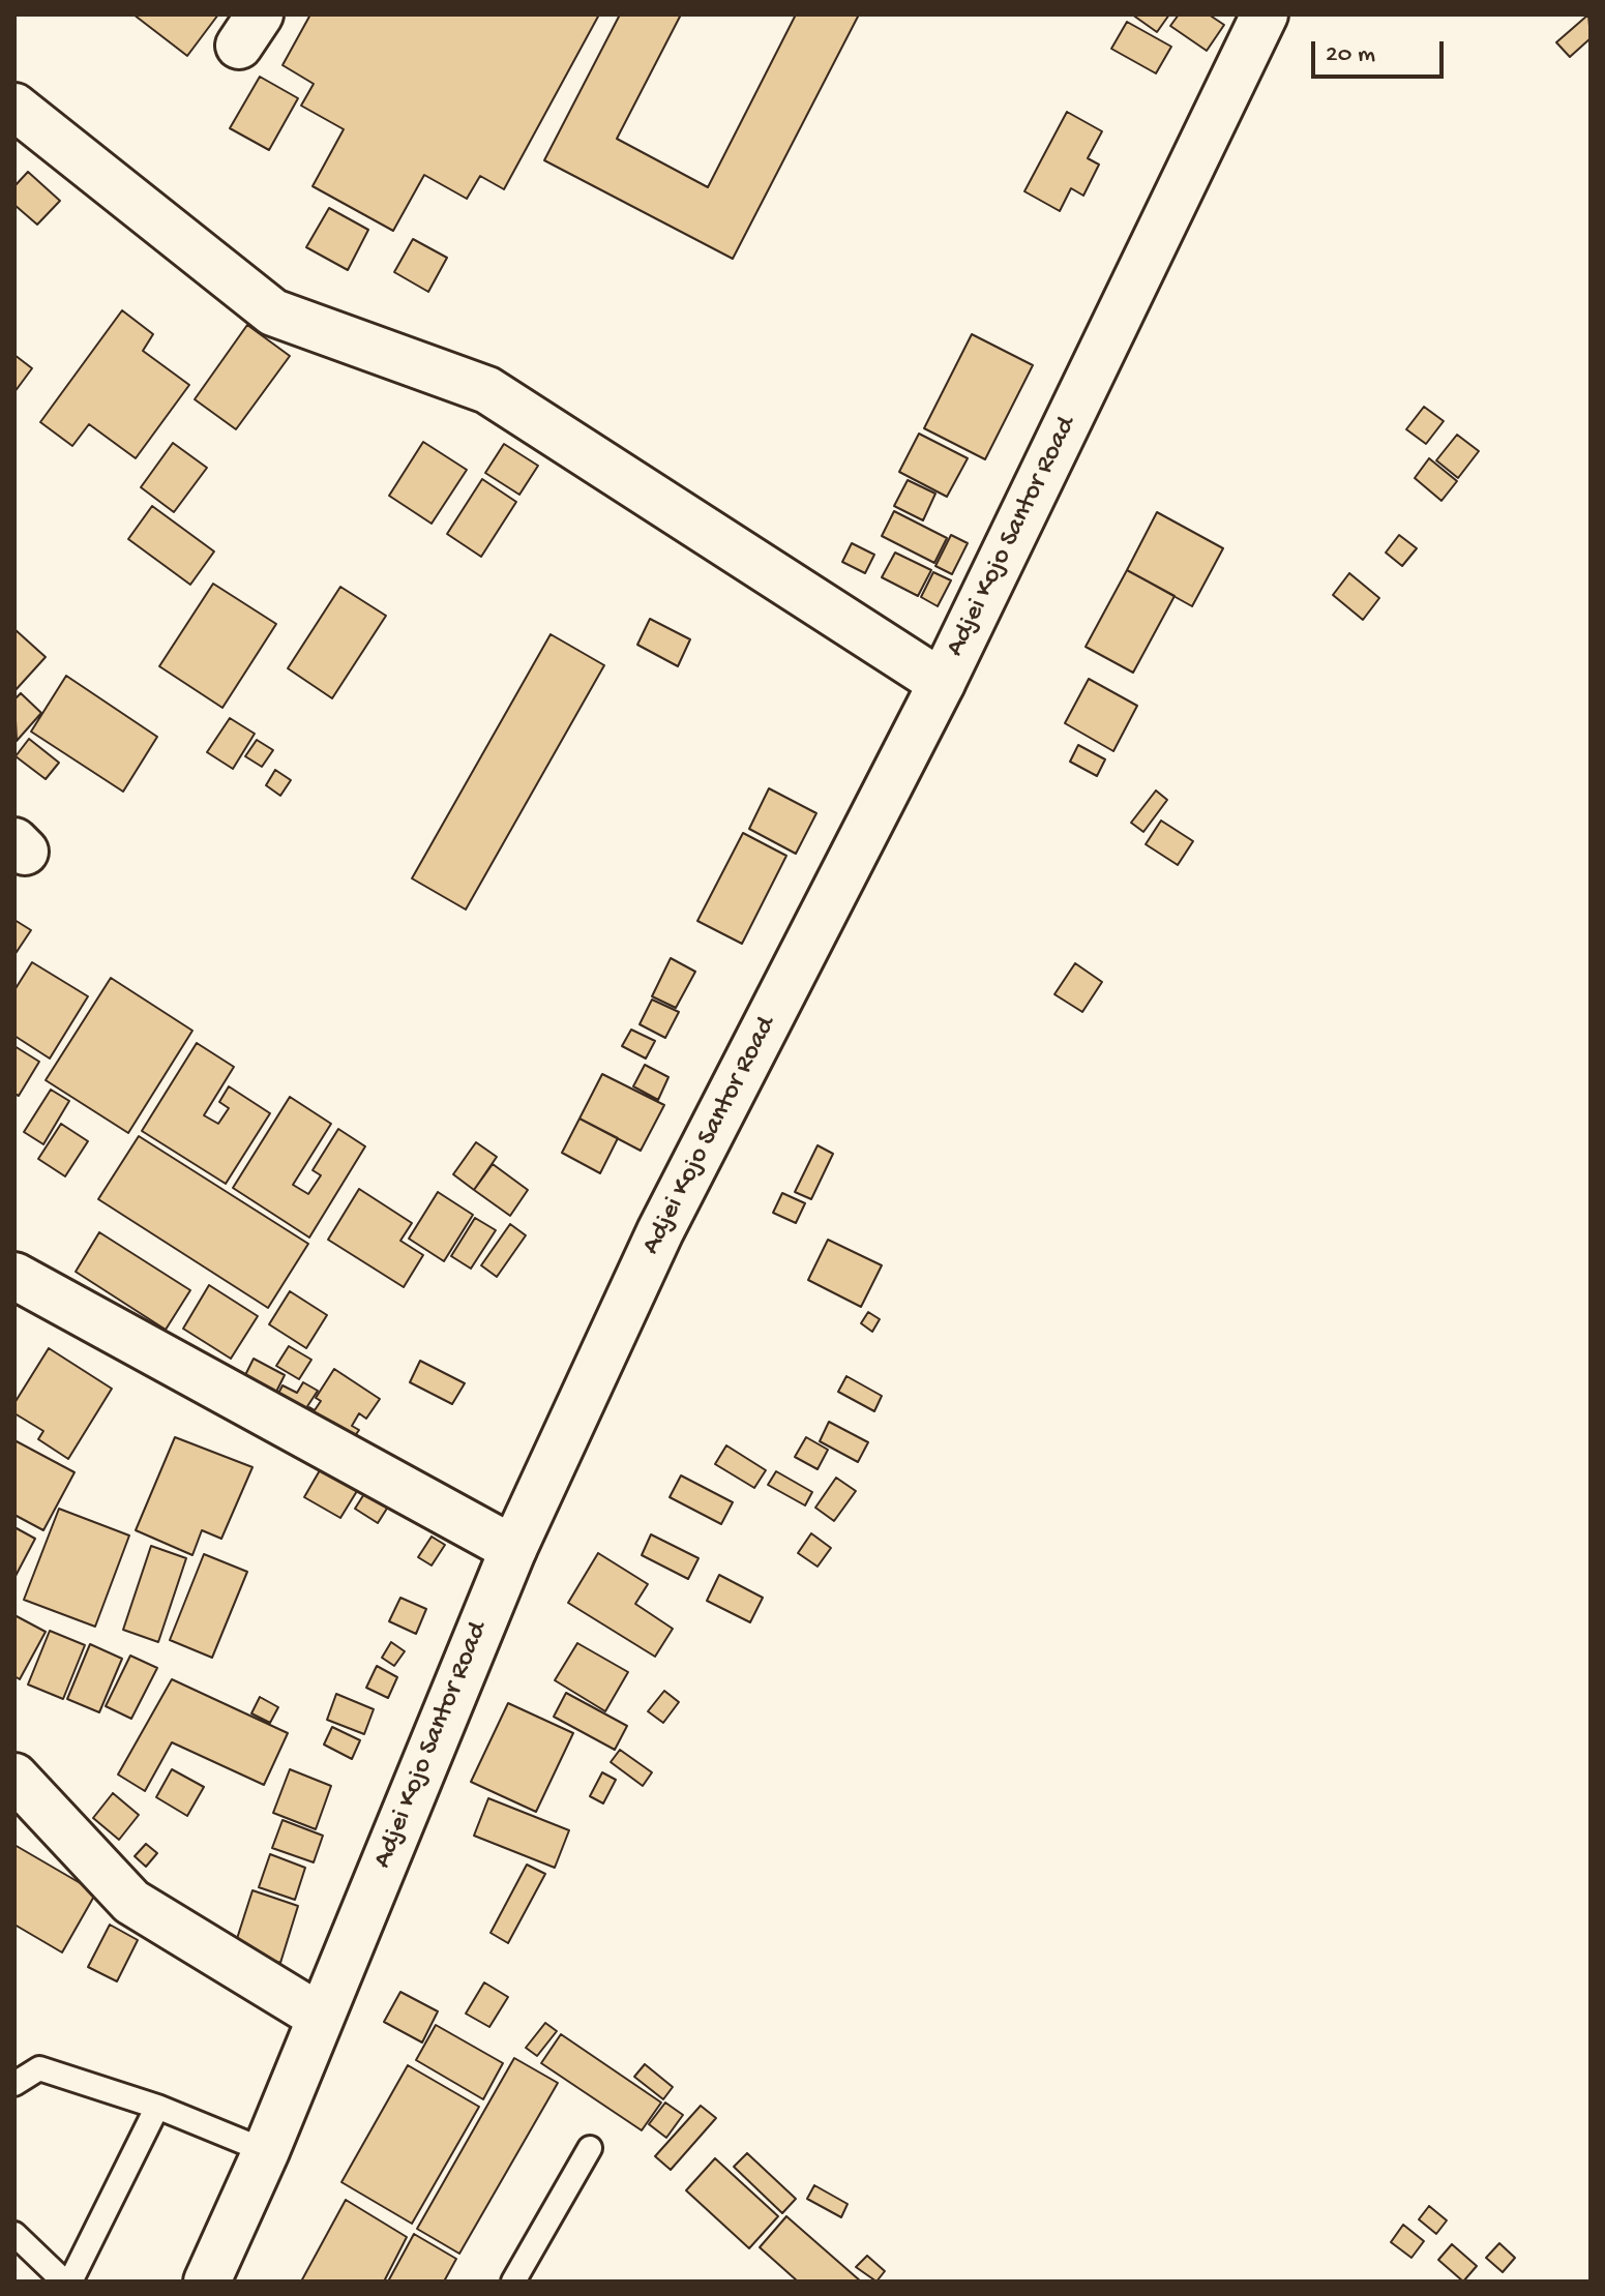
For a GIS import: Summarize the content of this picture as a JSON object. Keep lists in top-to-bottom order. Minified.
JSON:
{"streets":{"street":["Adjei Kojo Santor Road"]},"scale_bar":"20 m"}
